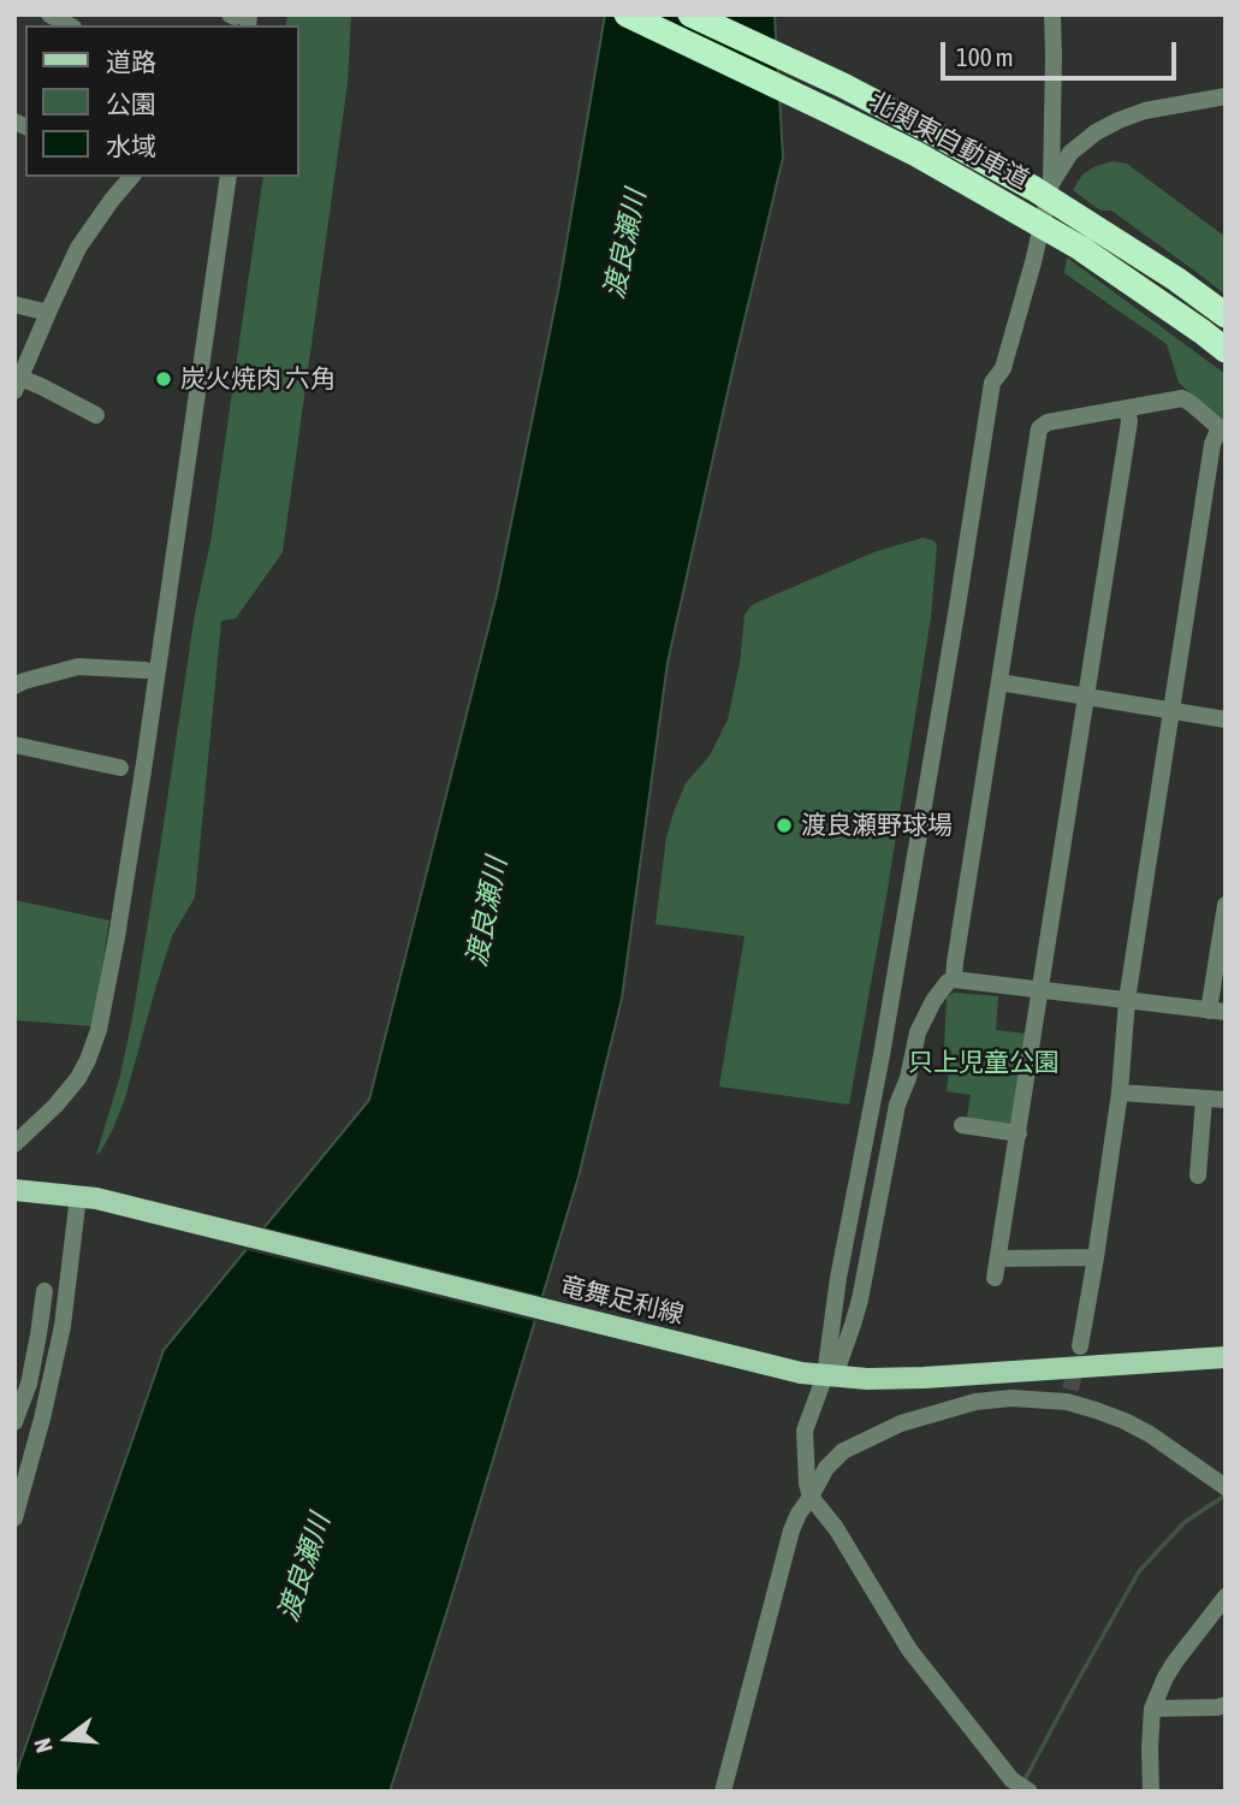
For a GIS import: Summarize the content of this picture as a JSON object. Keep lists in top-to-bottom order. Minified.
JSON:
{"streets":{"highway":["北関東自動車道"],"main road":["竜舞足利線"]},"water":["渡良瀬川"],"parks":["只上児童公園"],"places":["炭火焼肉 六角","渡良瀬野球場"],"legend":["道路","公園","水域"],"scale_bar":"100 m","north":"left"}
